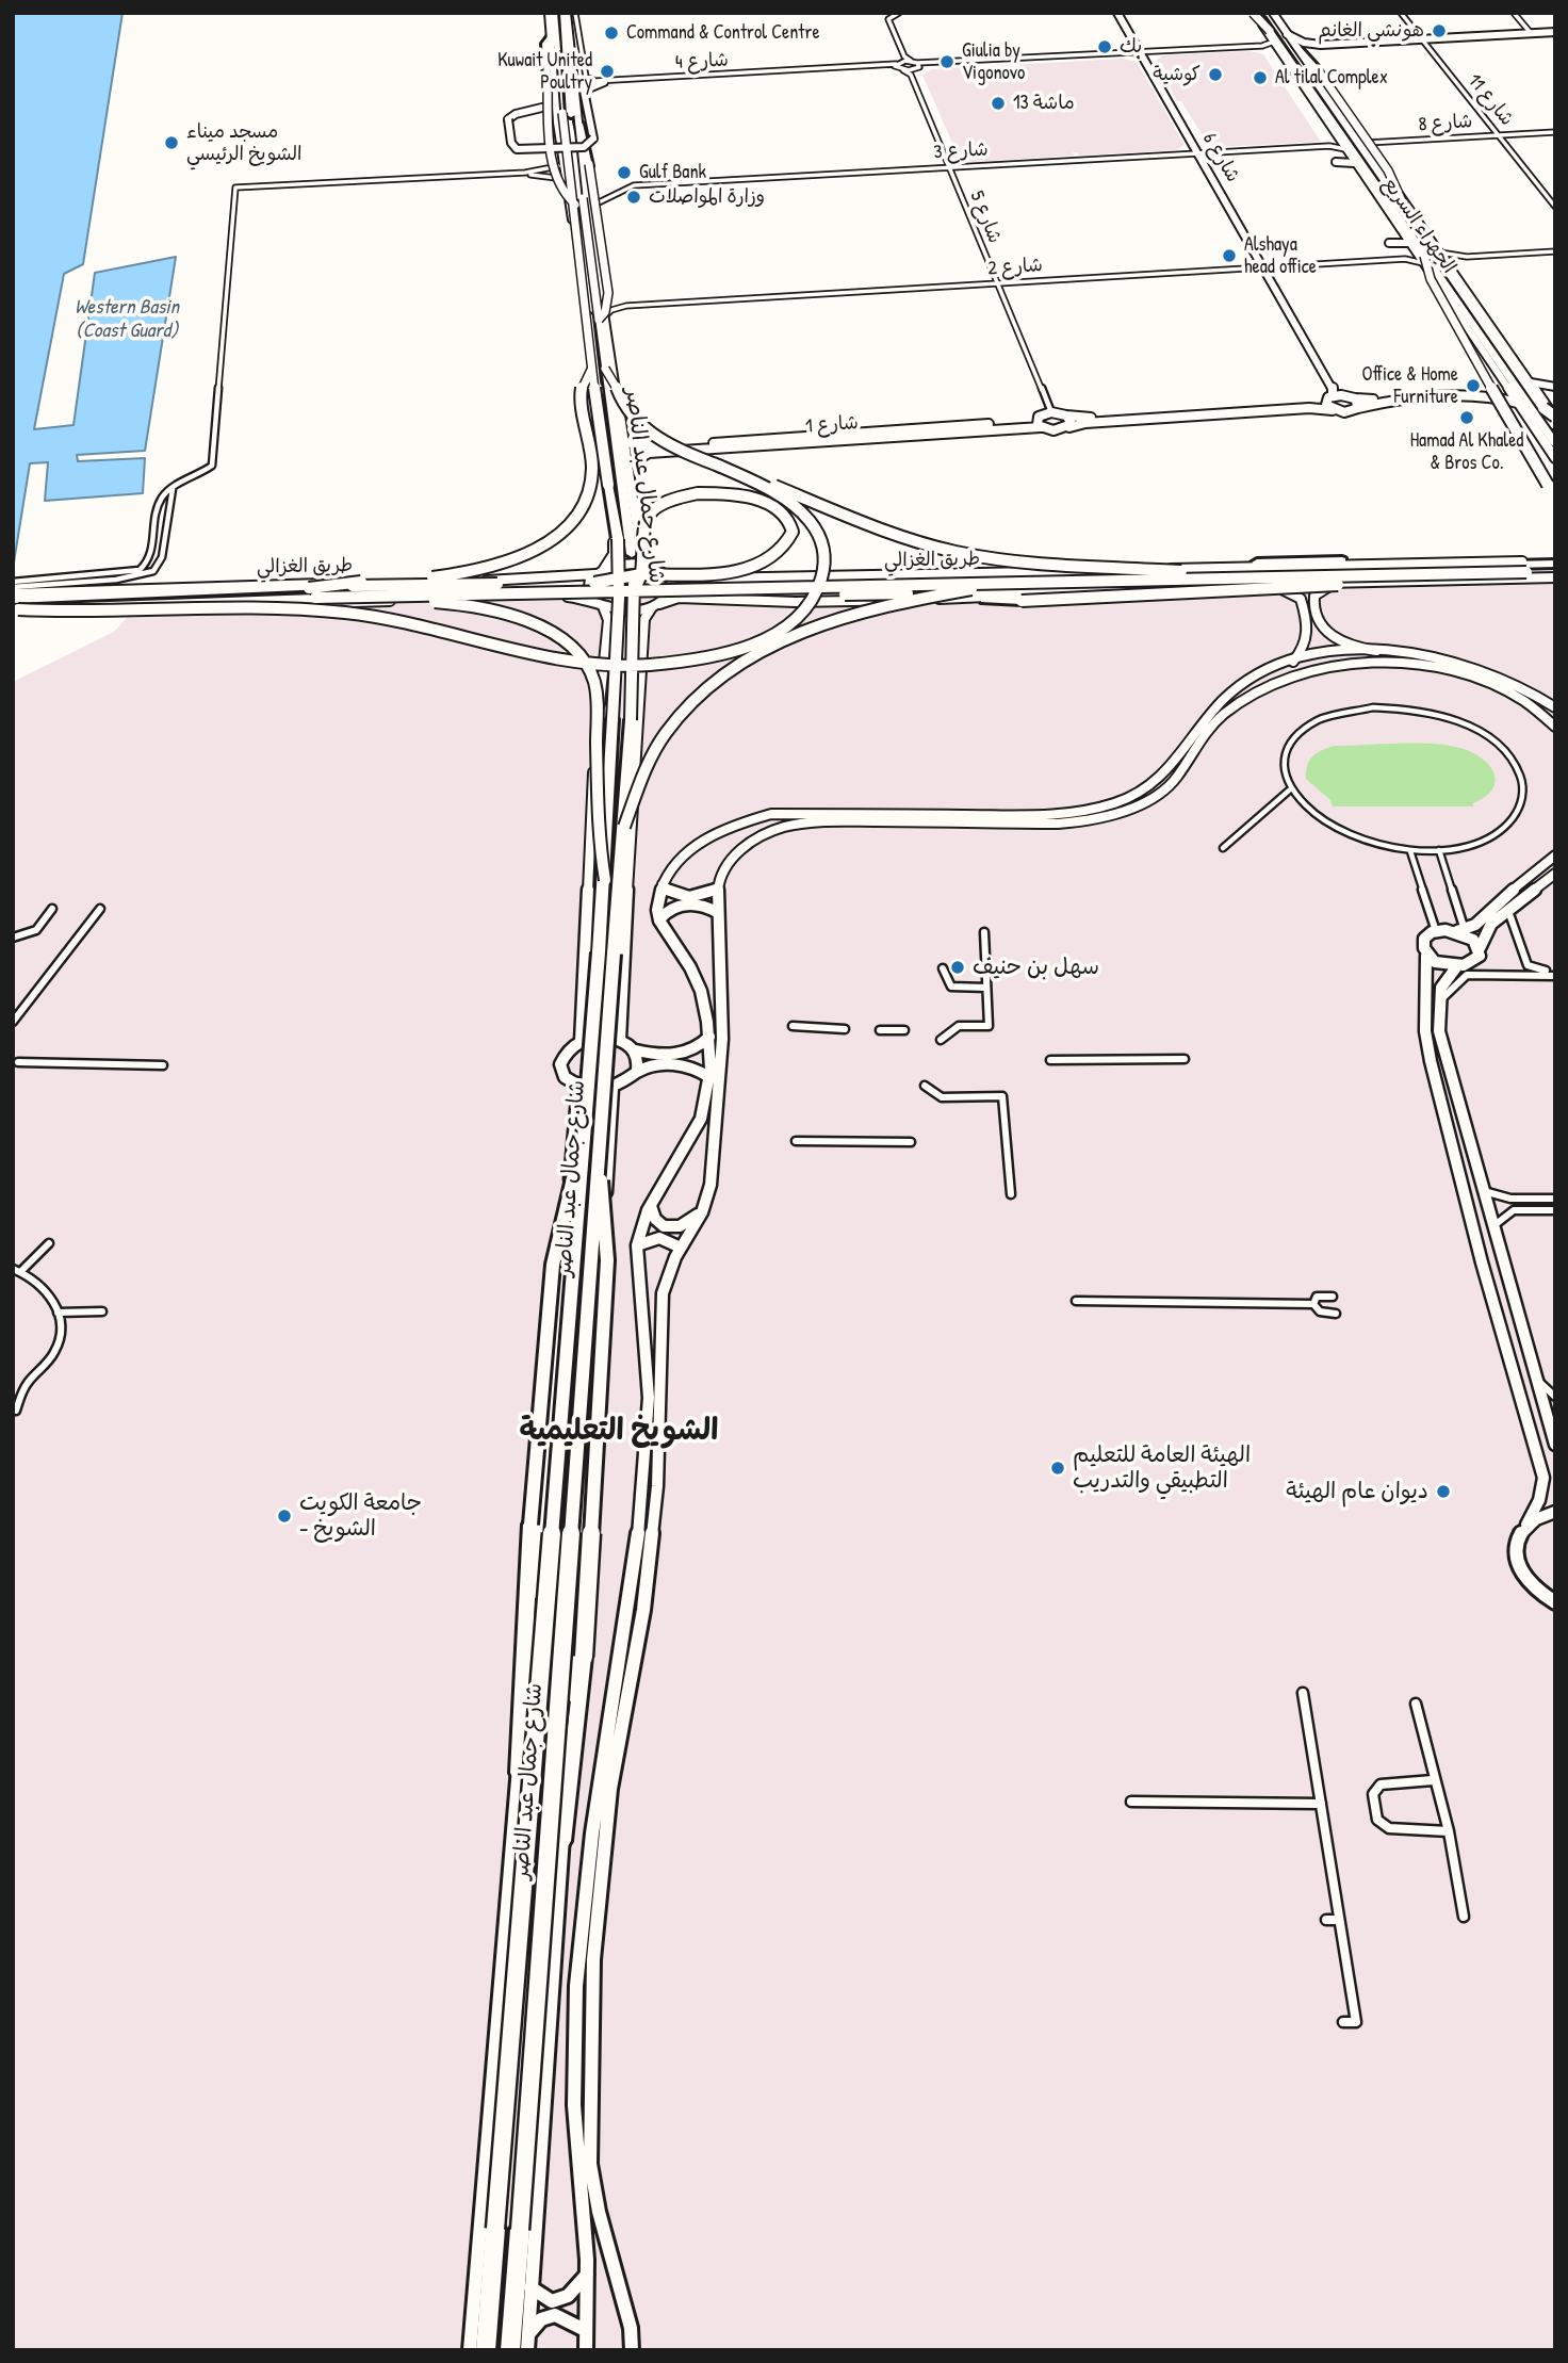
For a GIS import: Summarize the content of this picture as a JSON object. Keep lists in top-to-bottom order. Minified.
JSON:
{"streets":{"highway":["الجهراء السريع","شارع جمال عبد الناصر","طريق الغزالي"],"street":["شارع 4","شارع 11","شارع 8","شارع 3","شارع 6","شارع 5","شارع 2","شارع 1"]},"crossings":[["شارع 11","شارع 8"],["شارع 8","الجهراء السريع"],["شارع 3","شارع 6"],["شارع 3","شارع 5"],["شارع 3","الجهراء السريع"],["شارع 6","شارع 2"],["شارع 5","شارع 2"],["الجهراء السريع","شارع 2"],["شارع 2","شارع جمال عبد الناصر"],["شارع جمال عبد الناصر","طريق الغزالي"]],"districts":["الشويخ التعليمية"],"water":["Western Basin (Coast Guard)"],"places":["هونشي الغانم","Command & Control Centre","بك","Giulia by Vigonovo","Kuwait United Poultry","كوشية","Al tilal Complex","ماشة 13","مسجد ميناء الشويخ الرئيسي","Gulf Bank","وزارة المواصلات","Alshaya head office","Office & Home Furniture","Hamad Al Khaled & Bros Co.","سهل بن حنيف","الهيئة العامة للتعليم التطبيقي والتدريب","ديوان عام الهيئة","جامعة الكويت - الشويخ"]}
